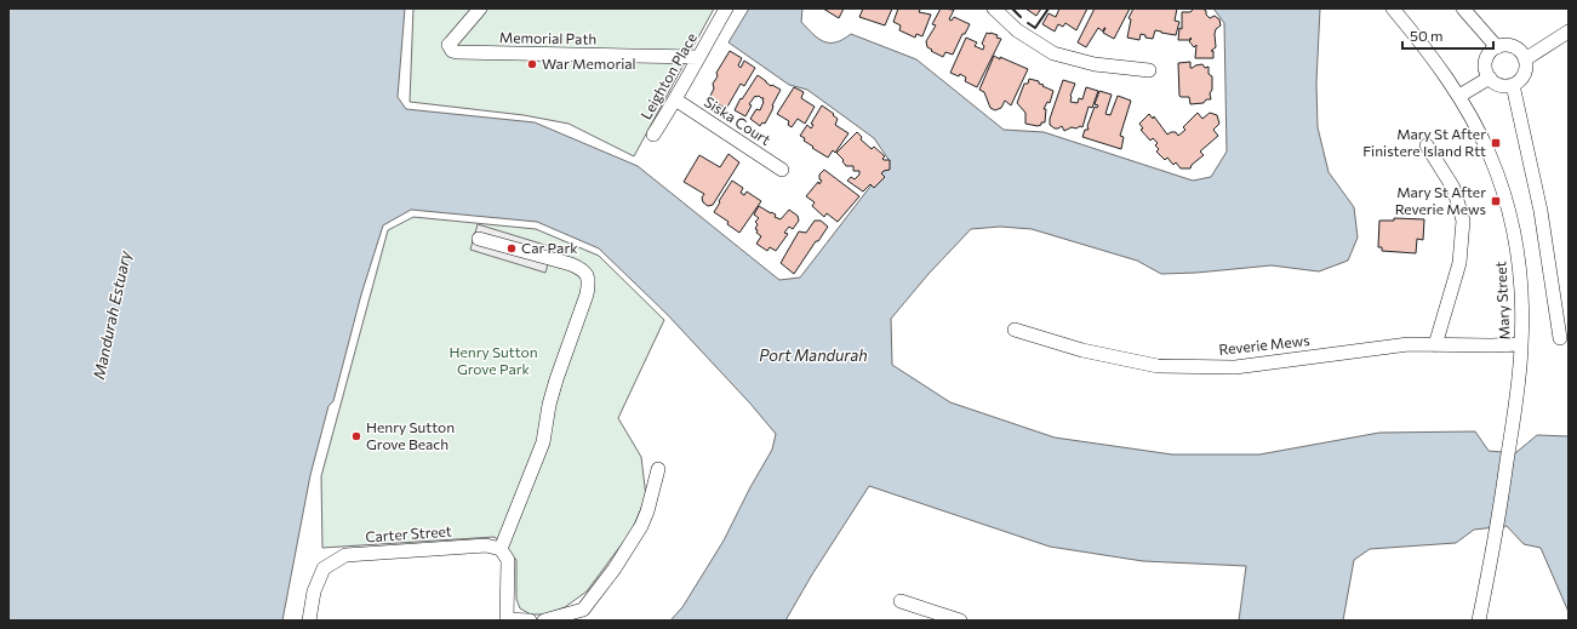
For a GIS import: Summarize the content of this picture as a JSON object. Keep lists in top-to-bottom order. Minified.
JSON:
{"streets":{"street":["Memorial Path","Leighton Place","Siska Court","Mary Street","Reverie Mews","Carter Street"]},"crossings":[["Memorial Path","Leighton Place"],["Leighton Place","Siska Court"],["Mary Street","Reverie Mews"]],"water":["Mandurah Estuary","Port Mandurah"],"parks":["Henry Sutton Grove Park"],"places":{"other":["War Memorial","Car Park","Henry Sutton Grove Beach"],"transit":["Mary St After Finistere Island Rtt","Mary St After Reverie Mews"]},"scale_bar":"50 m"}
